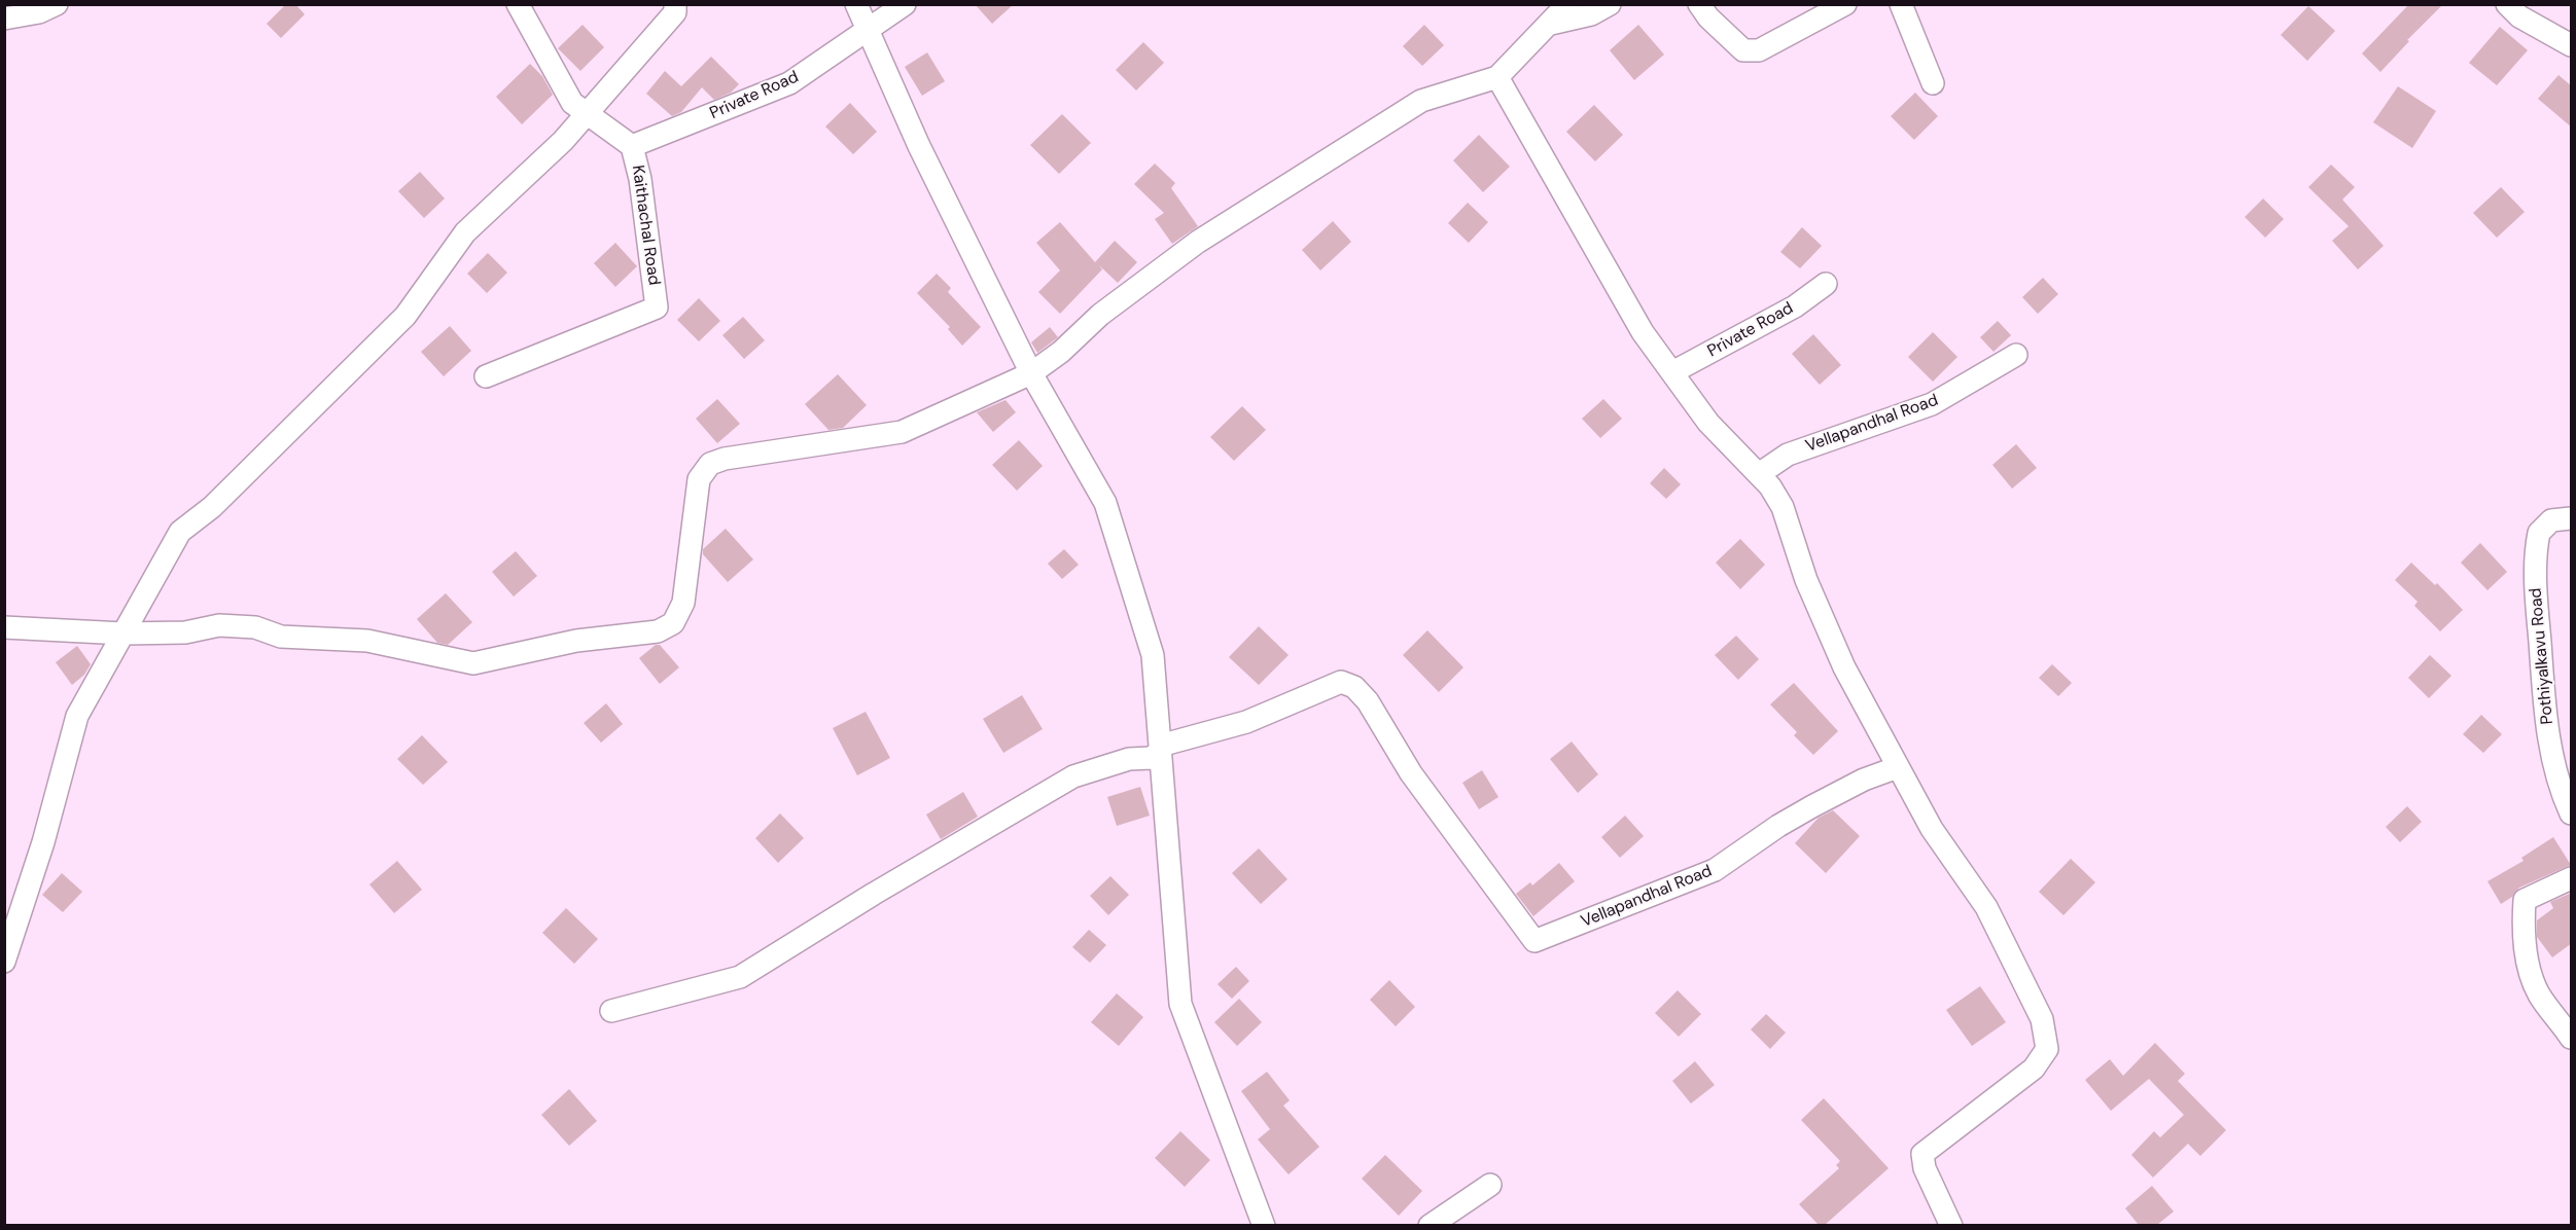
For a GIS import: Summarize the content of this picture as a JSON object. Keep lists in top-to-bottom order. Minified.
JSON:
{"streets":{"street":["Private Road","Kaithachal Road","Vellapandhal Road","Pothiyalkavu Road"]},"crossings":[["Private Road","Kaithachal Road"]]}
